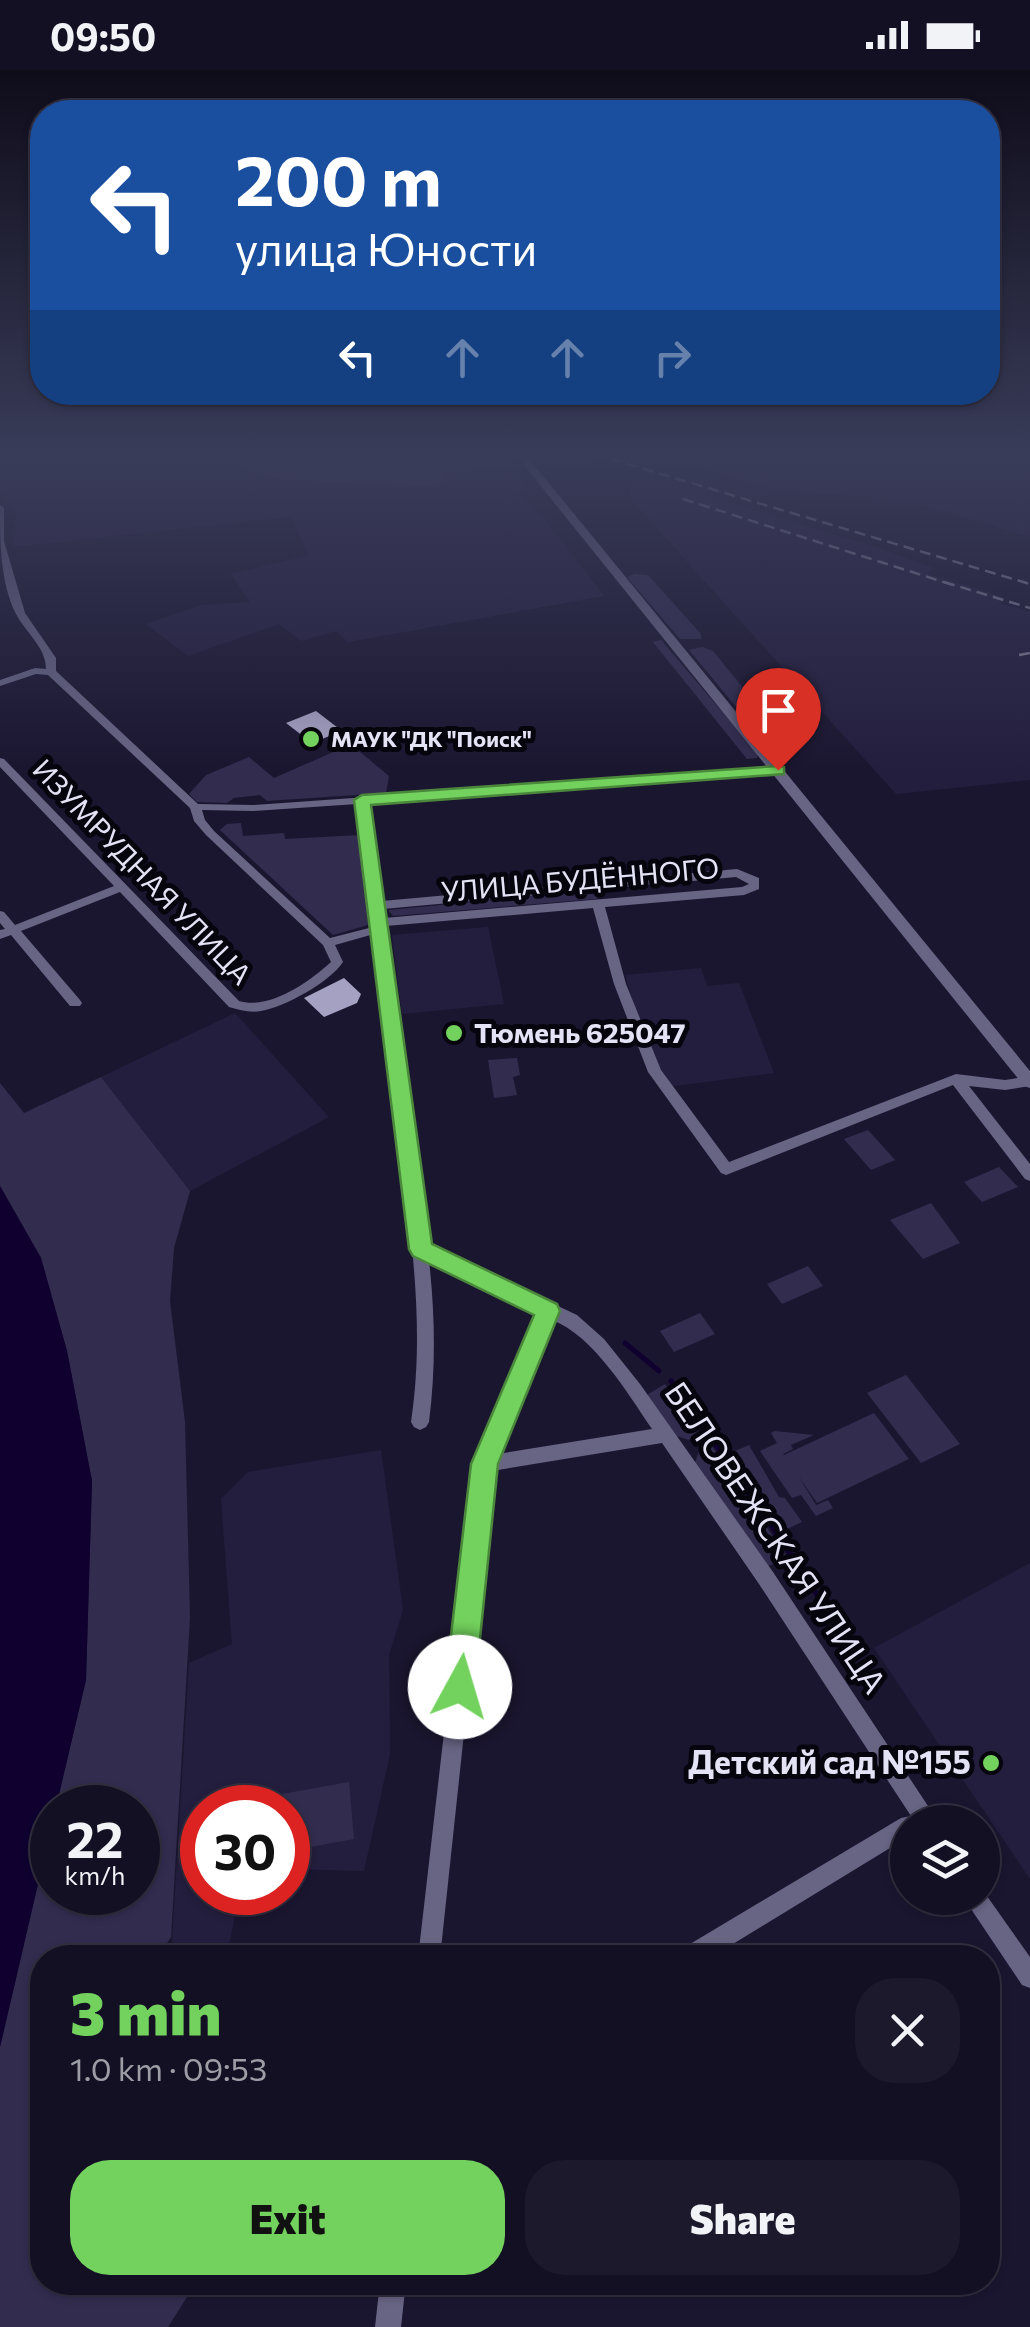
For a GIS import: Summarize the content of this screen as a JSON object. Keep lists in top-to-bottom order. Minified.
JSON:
{"streets":{"street":["ИЗУМРУДНАЯ УЛИЦА","УЛИЦА БУДЁННОГО","БЕЛОВЕЖСКАЯ УЛИЦА"]},"crossings":[["ИЗУМРУДНАЯ УЛИЦА","УЛИЦА БУДЁННОГО"]],"places":["МАУК \"ДК \"Поиск\"","Тюмень 625047","Детский сад №155"],"page":{"status":"09:50","turn":["200 m","улица Юности"],"speed":"22 km/h","limit":"30","heading":["3 min","1.0 km · 09:53"],"buttons":["Exit","Share"]}}
